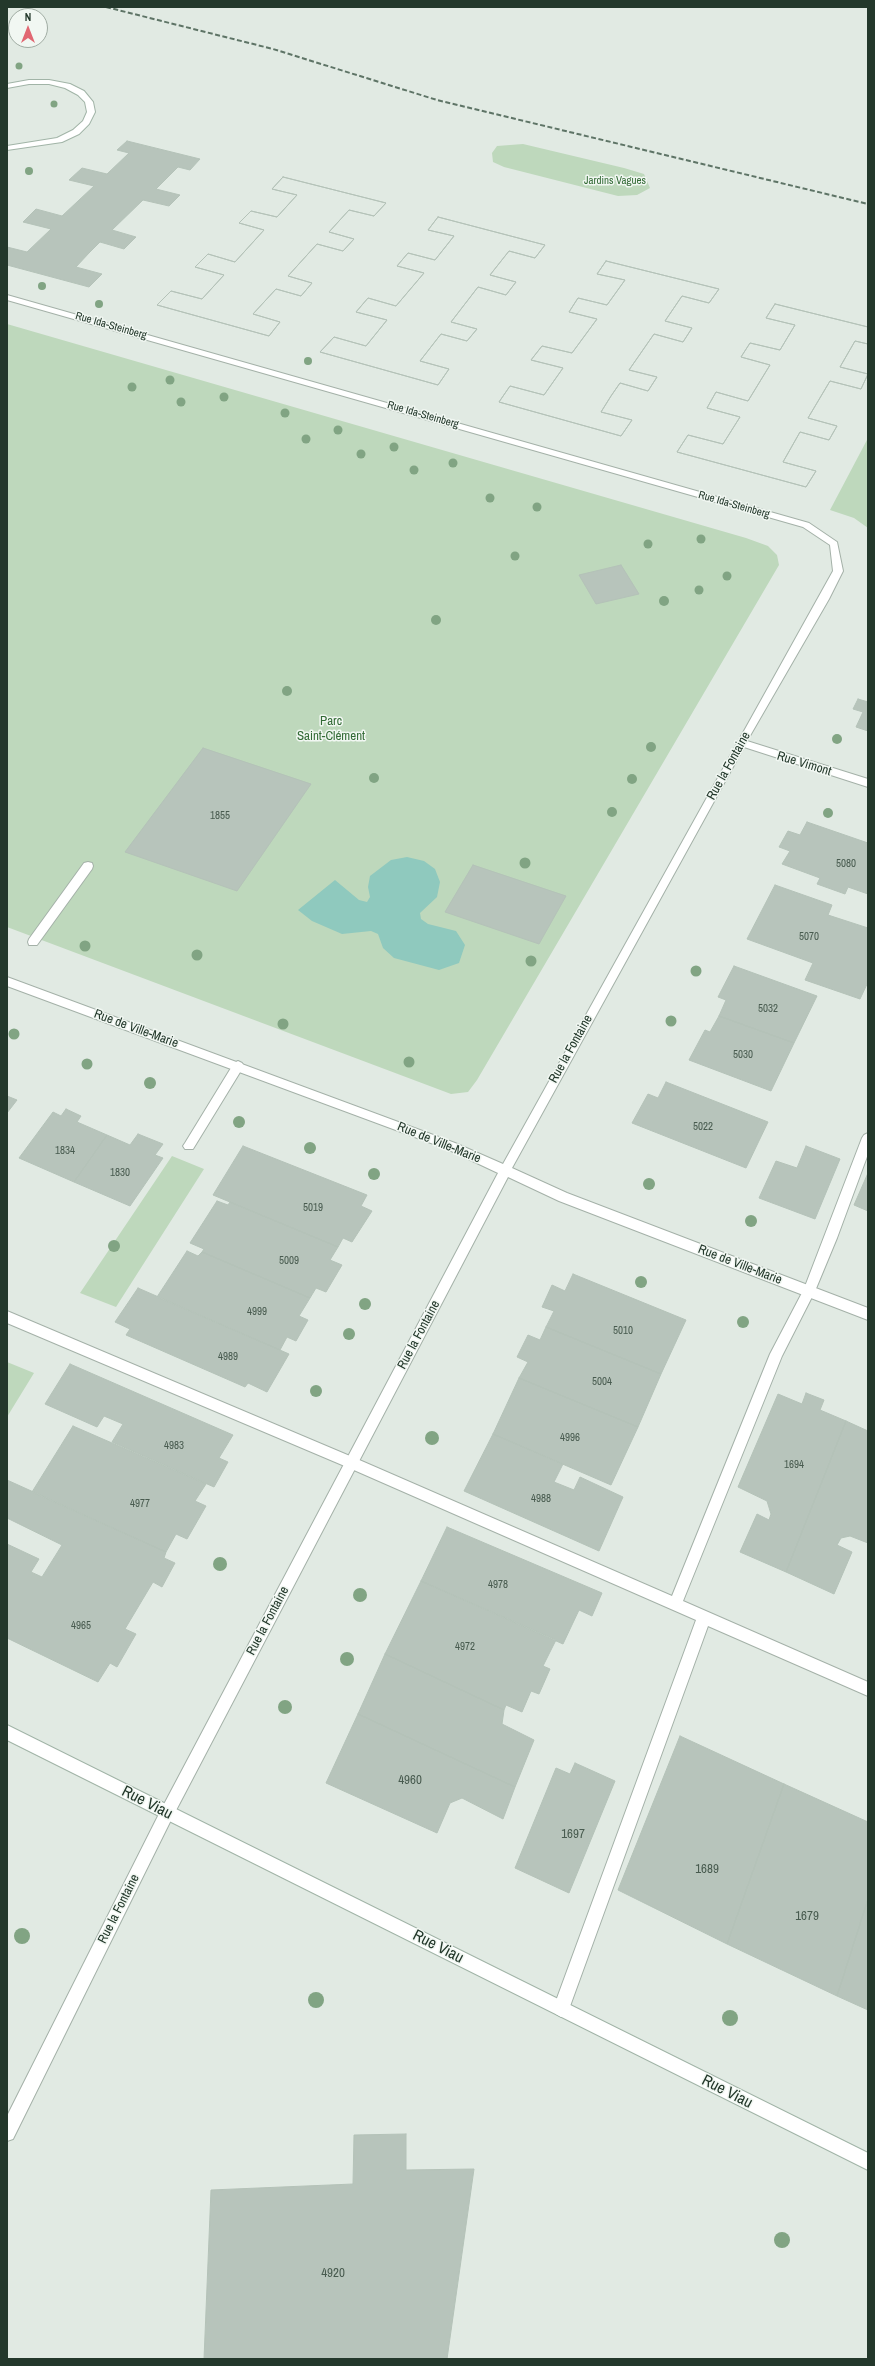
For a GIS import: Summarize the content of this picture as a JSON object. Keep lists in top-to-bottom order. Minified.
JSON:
{"streets":{"street":["Rue Ida-Steinberg","Rue Vimont","Rue la Fontaine","Rue de Ville-Marie","Rue Viau"]},"crossings":[["Rue Ida-Steinberg","Rue la Fontaine"],["Rue Vimont","Rue la Fontaine"],["Rue la Fontaine","Rue de Ville-Marie"],["Rue la Fontaine","Rue Viau"]],"parks":["Jardins Vagues","Parc Saint-Clément"],"house_numbers":["1855","5080","5070","5032","5030","5022","1834","1830","5019","5009","4999","5010","4989","5004","4996","4983","1694","4988","4977","4978","4965","4972","4960","1697","1689","1679","4920"],"north":"top"}
